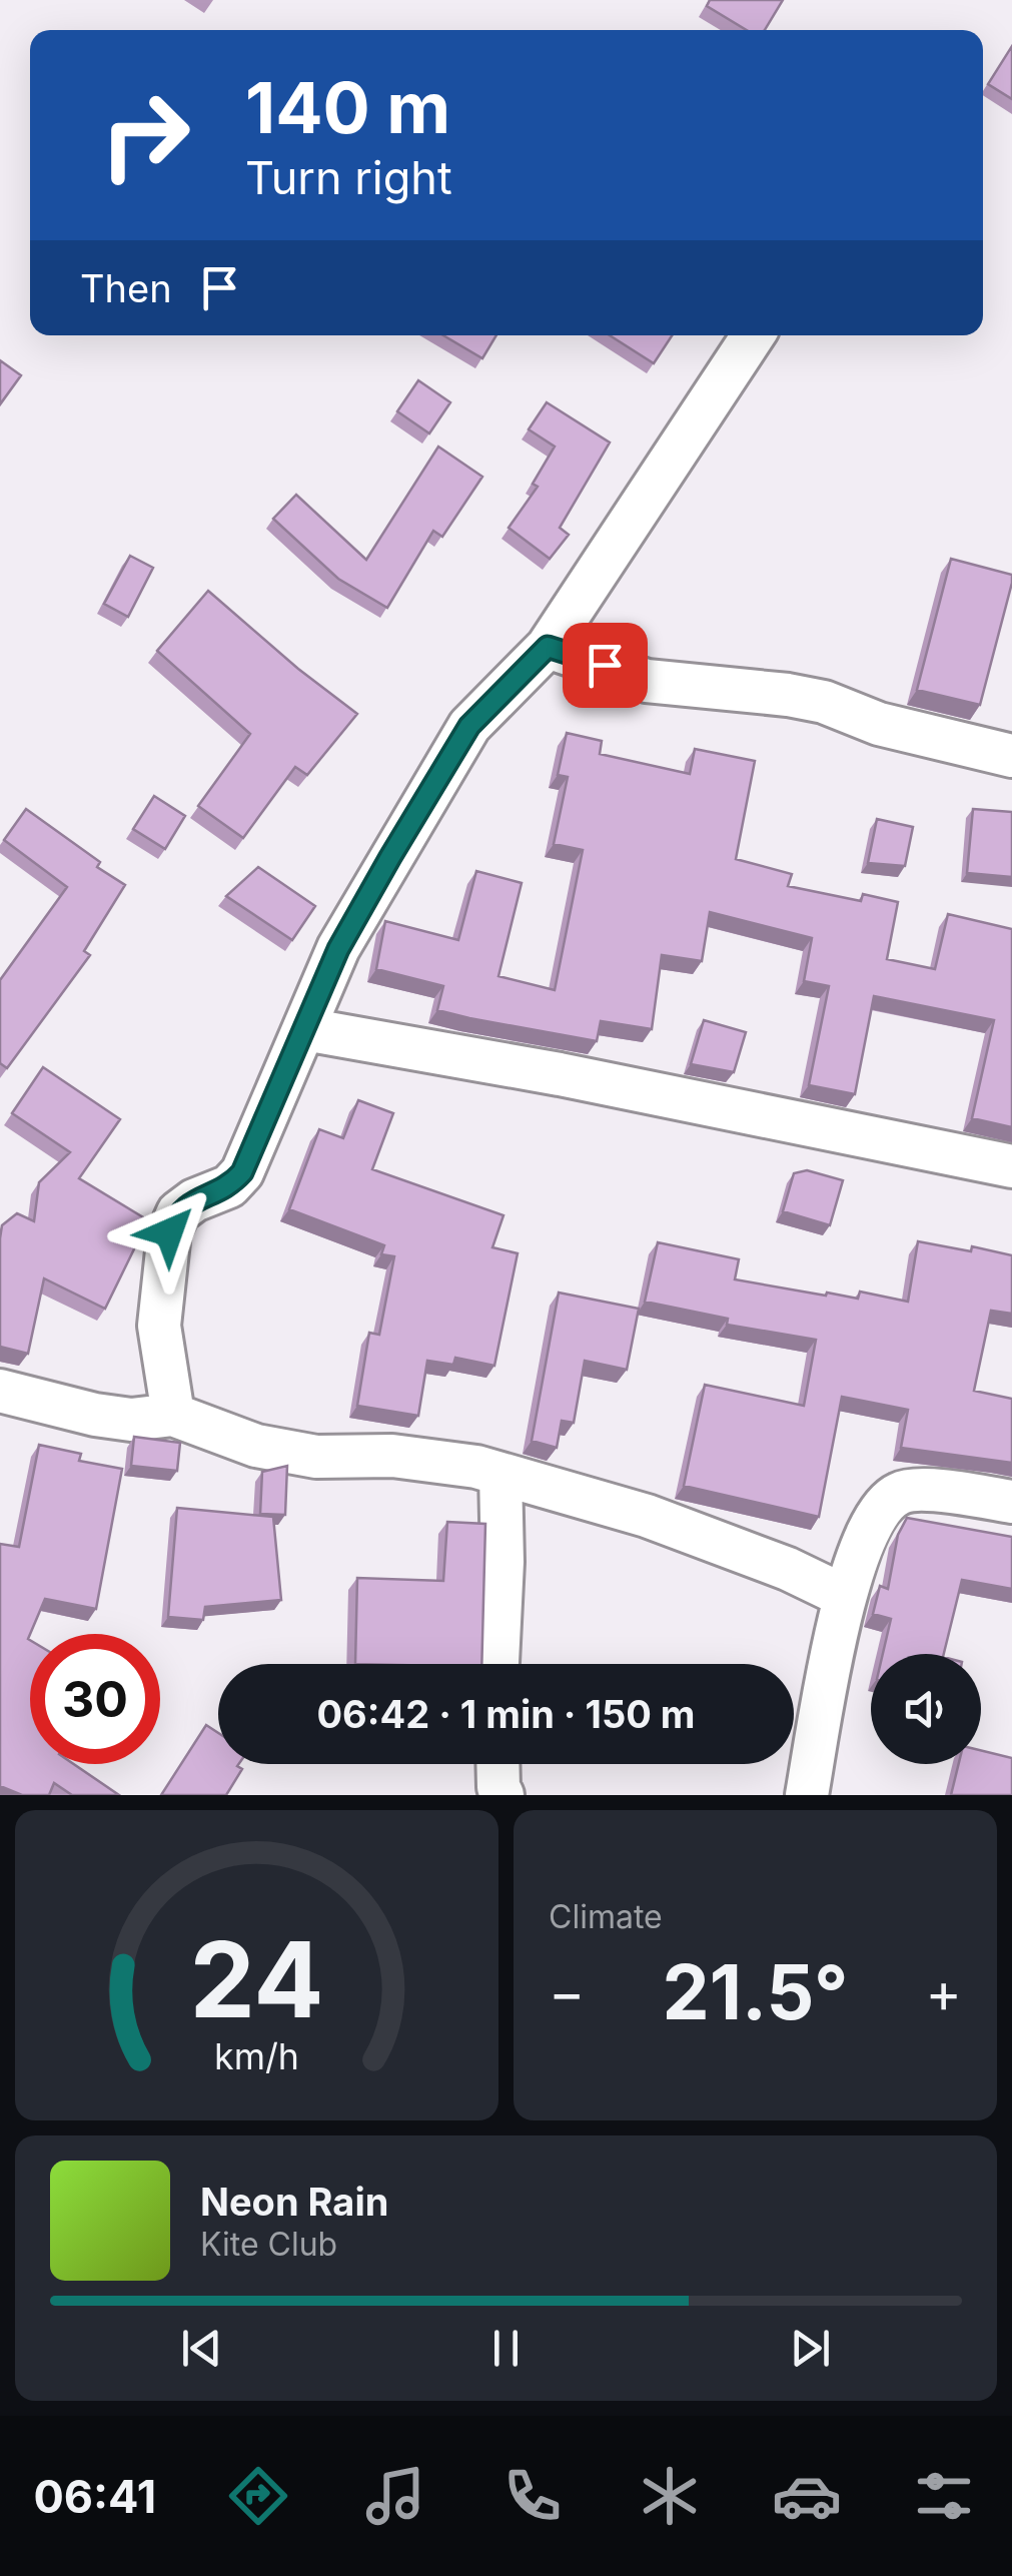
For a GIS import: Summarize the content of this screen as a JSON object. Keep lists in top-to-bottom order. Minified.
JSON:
{"page":{"turn":["140 m","Turn right"],"then":"Then","limit":"30","trip":"06:42 · 1 min · 150 m","tile":"Climate","heat":["−","21.5°","+"],"song":["Neon Rain","Kite Club"],"tabs":"06:41","gauge":["24","km/h"]}}
